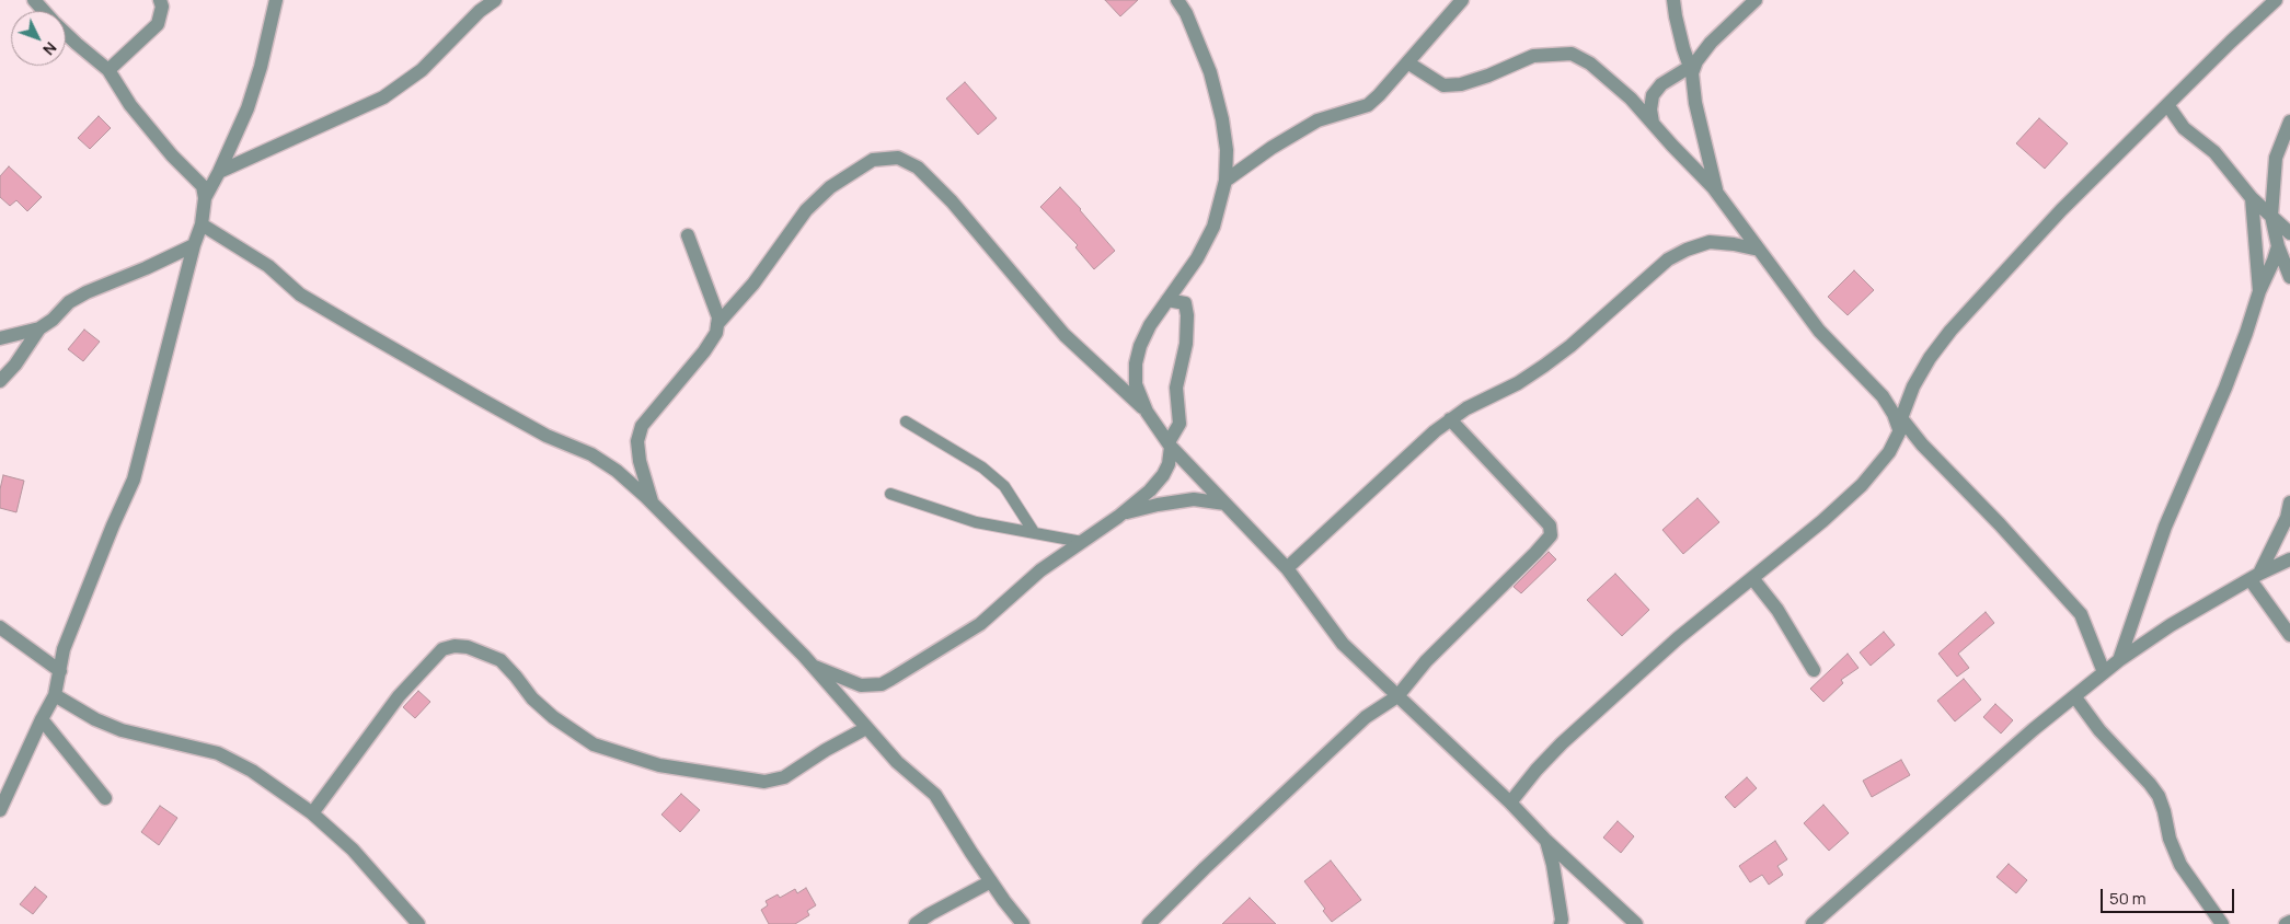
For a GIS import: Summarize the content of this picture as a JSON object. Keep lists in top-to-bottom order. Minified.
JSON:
{"scale_bar":"50 m","north":"bottom right"}
